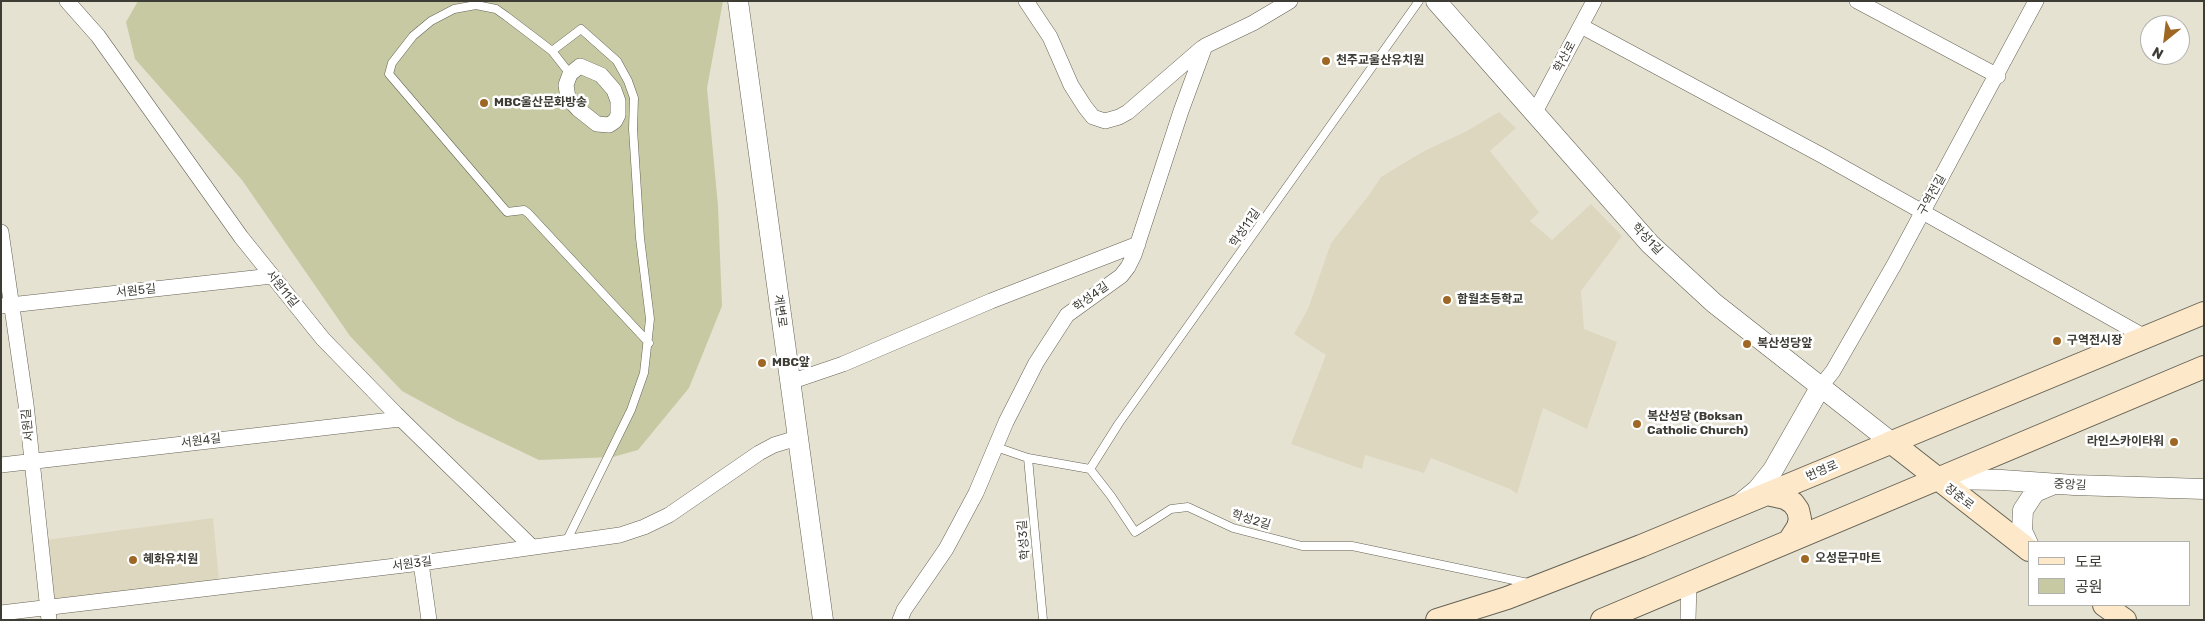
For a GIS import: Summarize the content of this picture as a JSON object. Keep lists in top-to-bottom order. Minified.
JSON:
{"streets":{"main road":["번영로","장춘로"],"street":["학산로","구역전길","학성1길","서원11길","서원5길","학성4길","계변로","서원길","서원4길","중앙길","서원3길"],"lane":["학성11길","학성2길","학성3길"]},"crossings":[["학산로","학성1길"],["구역전길","학성1길"],["학성11길","학성2길"],["학성1길","번영로"],["학성1길","장춘로"],["서원11길","서원5길"],["서원11길","서원4길"],["서원11길","서원3길"],["서원5길","서원길"],["계변로","서원3길"],["서원길","서원4길"],["서원길","서원3길"],["번영로","장춘로"],["번영로","학성2길"],["중앙길","장춘로"]],"places":["천주교울산유치원","MBC울산문화방송","함월초등학교","구역전시장","복산성당앞","MBC앞","복산성당 (Boksan Catholic Church)","라인스카이타워","오성문구마트","혜화유치원"],"legend":["도로","공원"],"north":"bottom left"}
